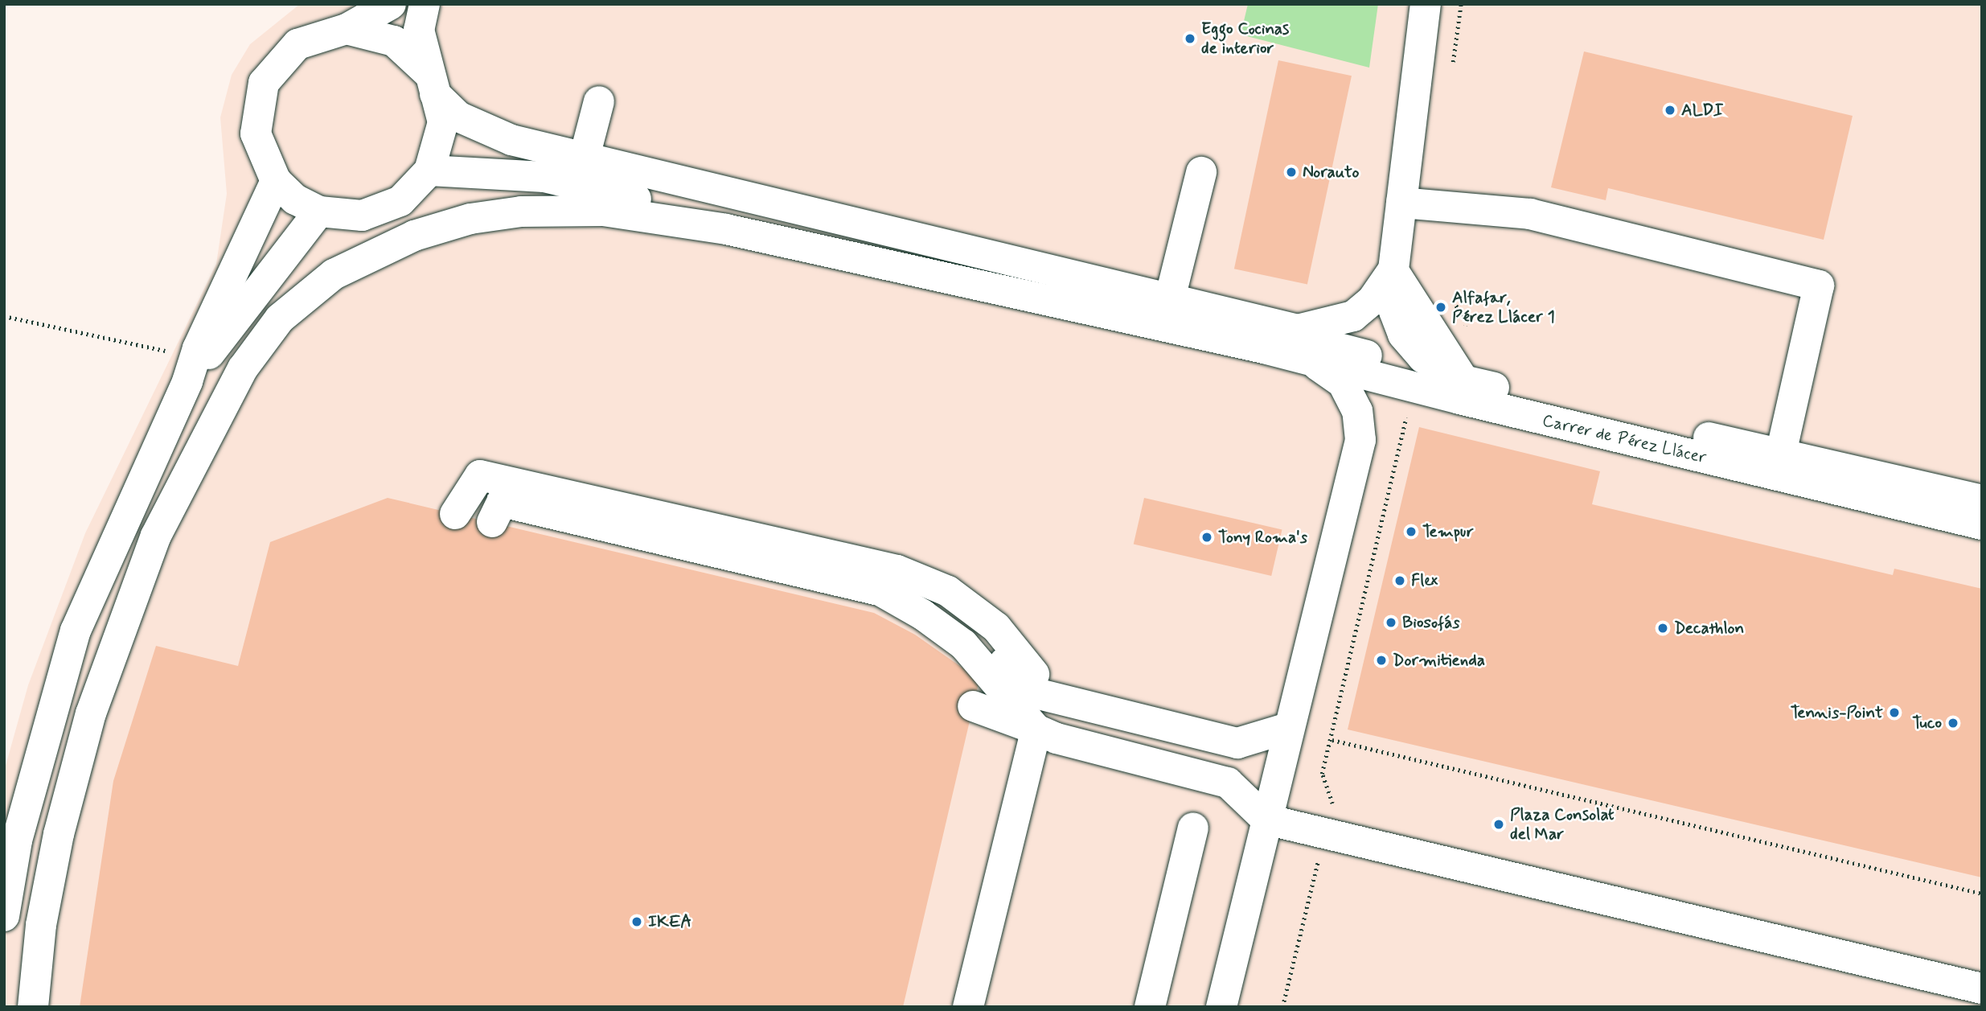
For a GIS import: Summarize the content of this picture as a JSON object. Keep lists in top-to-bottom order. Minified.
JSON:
{"streets":{"street":["Carrer de Pérez Llácer"]},"places":["Eggo Cocinas de interior","ALDI","Norauto","Alfafar, Pérez Llácer 1","Tempur","Tony Roma's","Flex","Biosofás","Decathlon","Dormitienda","Tennis-Point","Tuco","Plaza Consolat del Mar","IKEA"]}
